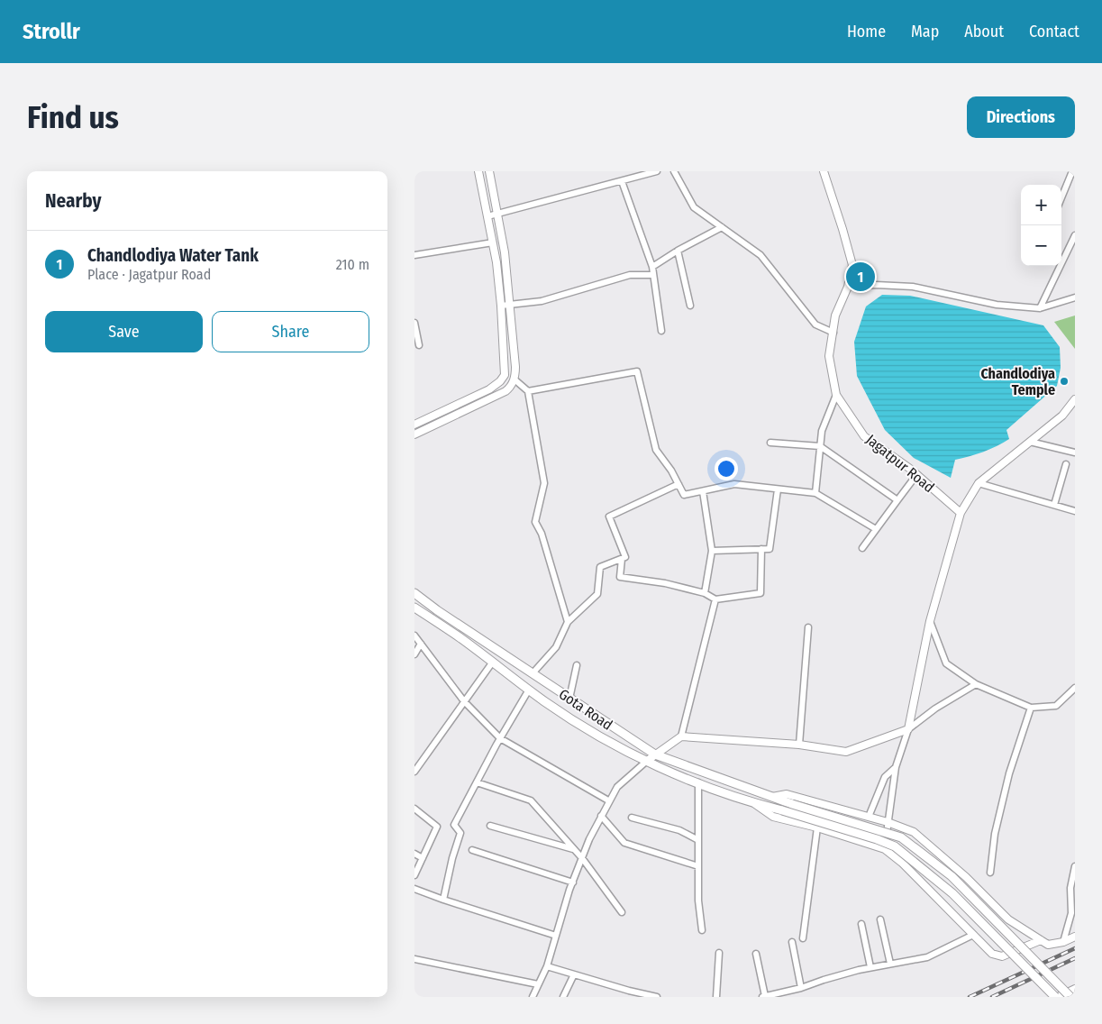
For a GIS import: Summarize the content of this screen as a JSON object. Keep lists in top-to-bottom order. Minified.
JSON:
{"streets":{"main road":["Gota Road"],"street":["Jagatpur Road"]},"places":["Chandlodiya Temple"],"page":{"header":"Strollr","nav":["Home","Map","About","Contact"],"buttons":["Directions",["Save","Share"]],"title":"Find us","heading":"Nearby","map_buttons":["+","−"],"list":[{"mark":"1","name":"Chandlodiya Water Tank","note":"Place · Jagatpur Road","value":"210 m"}],"pins":"1"}}
